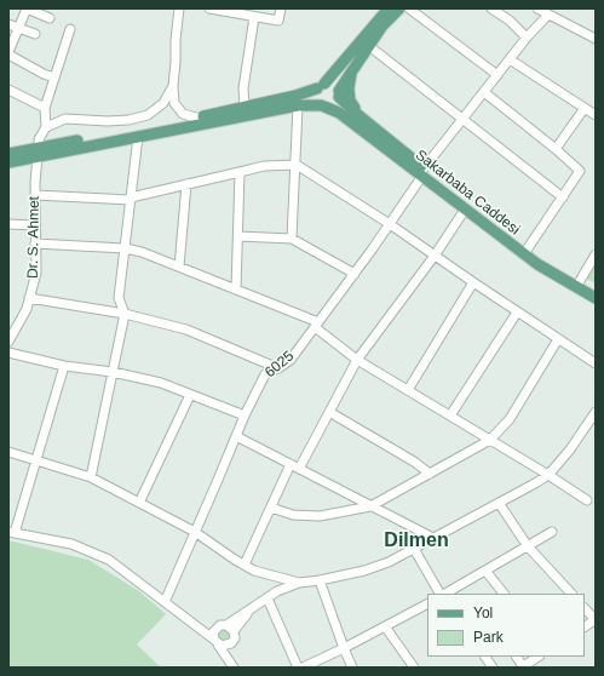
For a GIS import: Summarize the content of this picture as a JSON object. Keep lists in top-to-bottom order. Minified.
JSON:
{"streets":{"main road":["Sakarbaba Caddesi"],"street":["Dr. S. Ahmet","6025"]},"crossings":[["Sakarbaba Caddesi","Dr. S. Ahmet"],["Sakarbaba Caddesi","6025"]],"districts":["Dilmen"],"legend":["Yol","Park"]}
